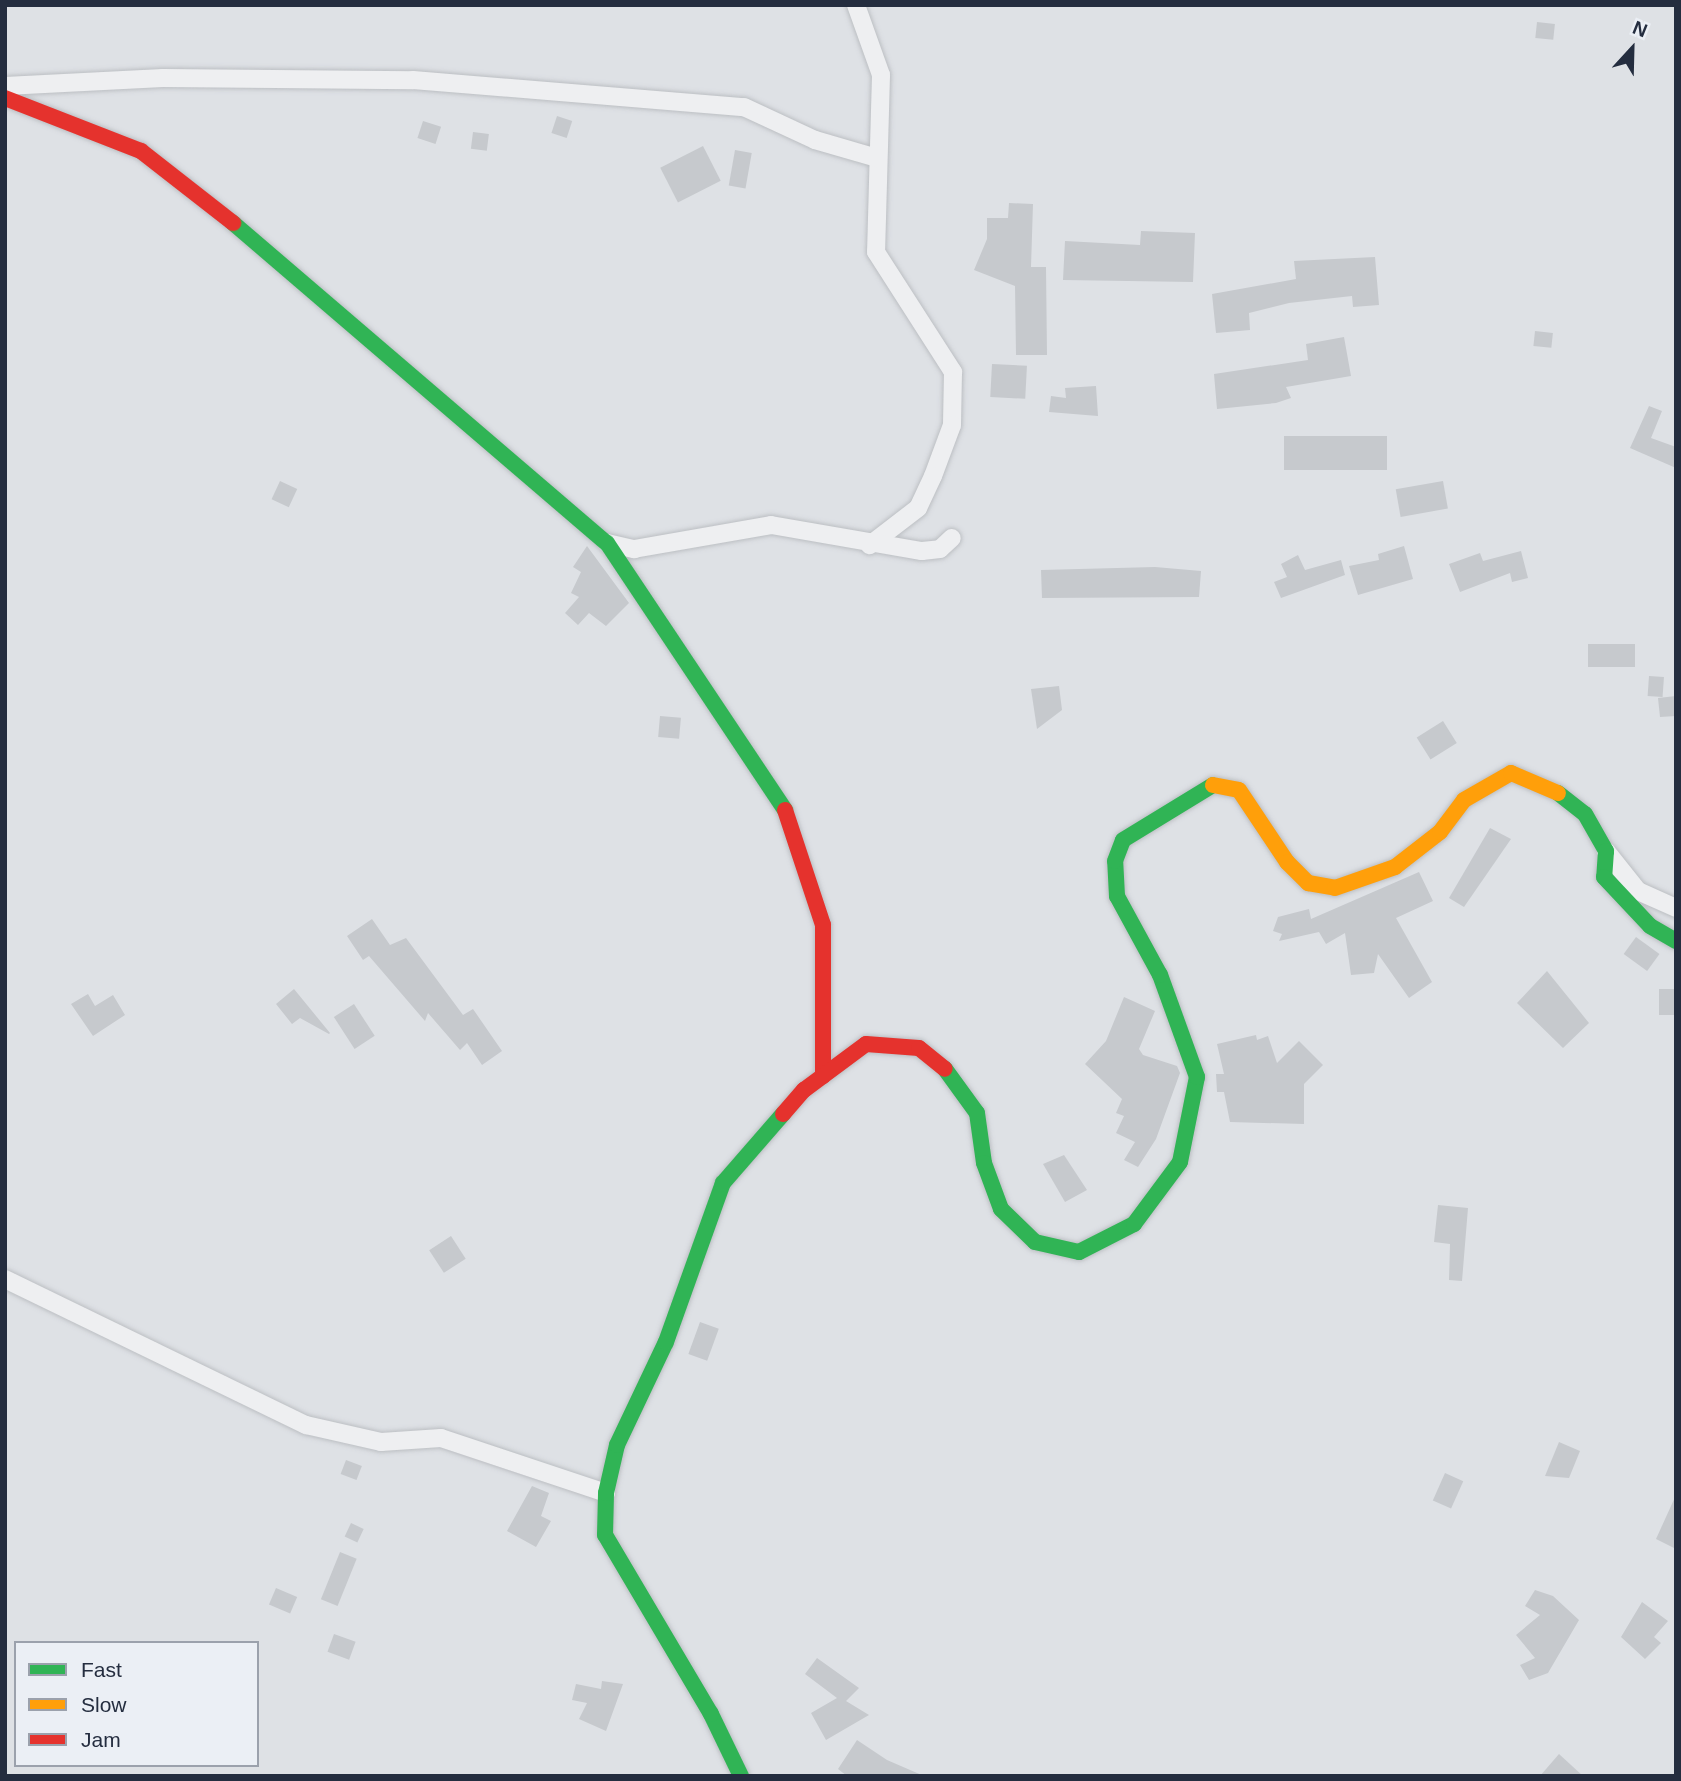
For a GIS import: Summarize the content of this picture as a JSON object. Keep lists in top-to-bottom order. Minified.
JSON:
{"legend":["Fast","Slow","Jam"],"north":"top"}
